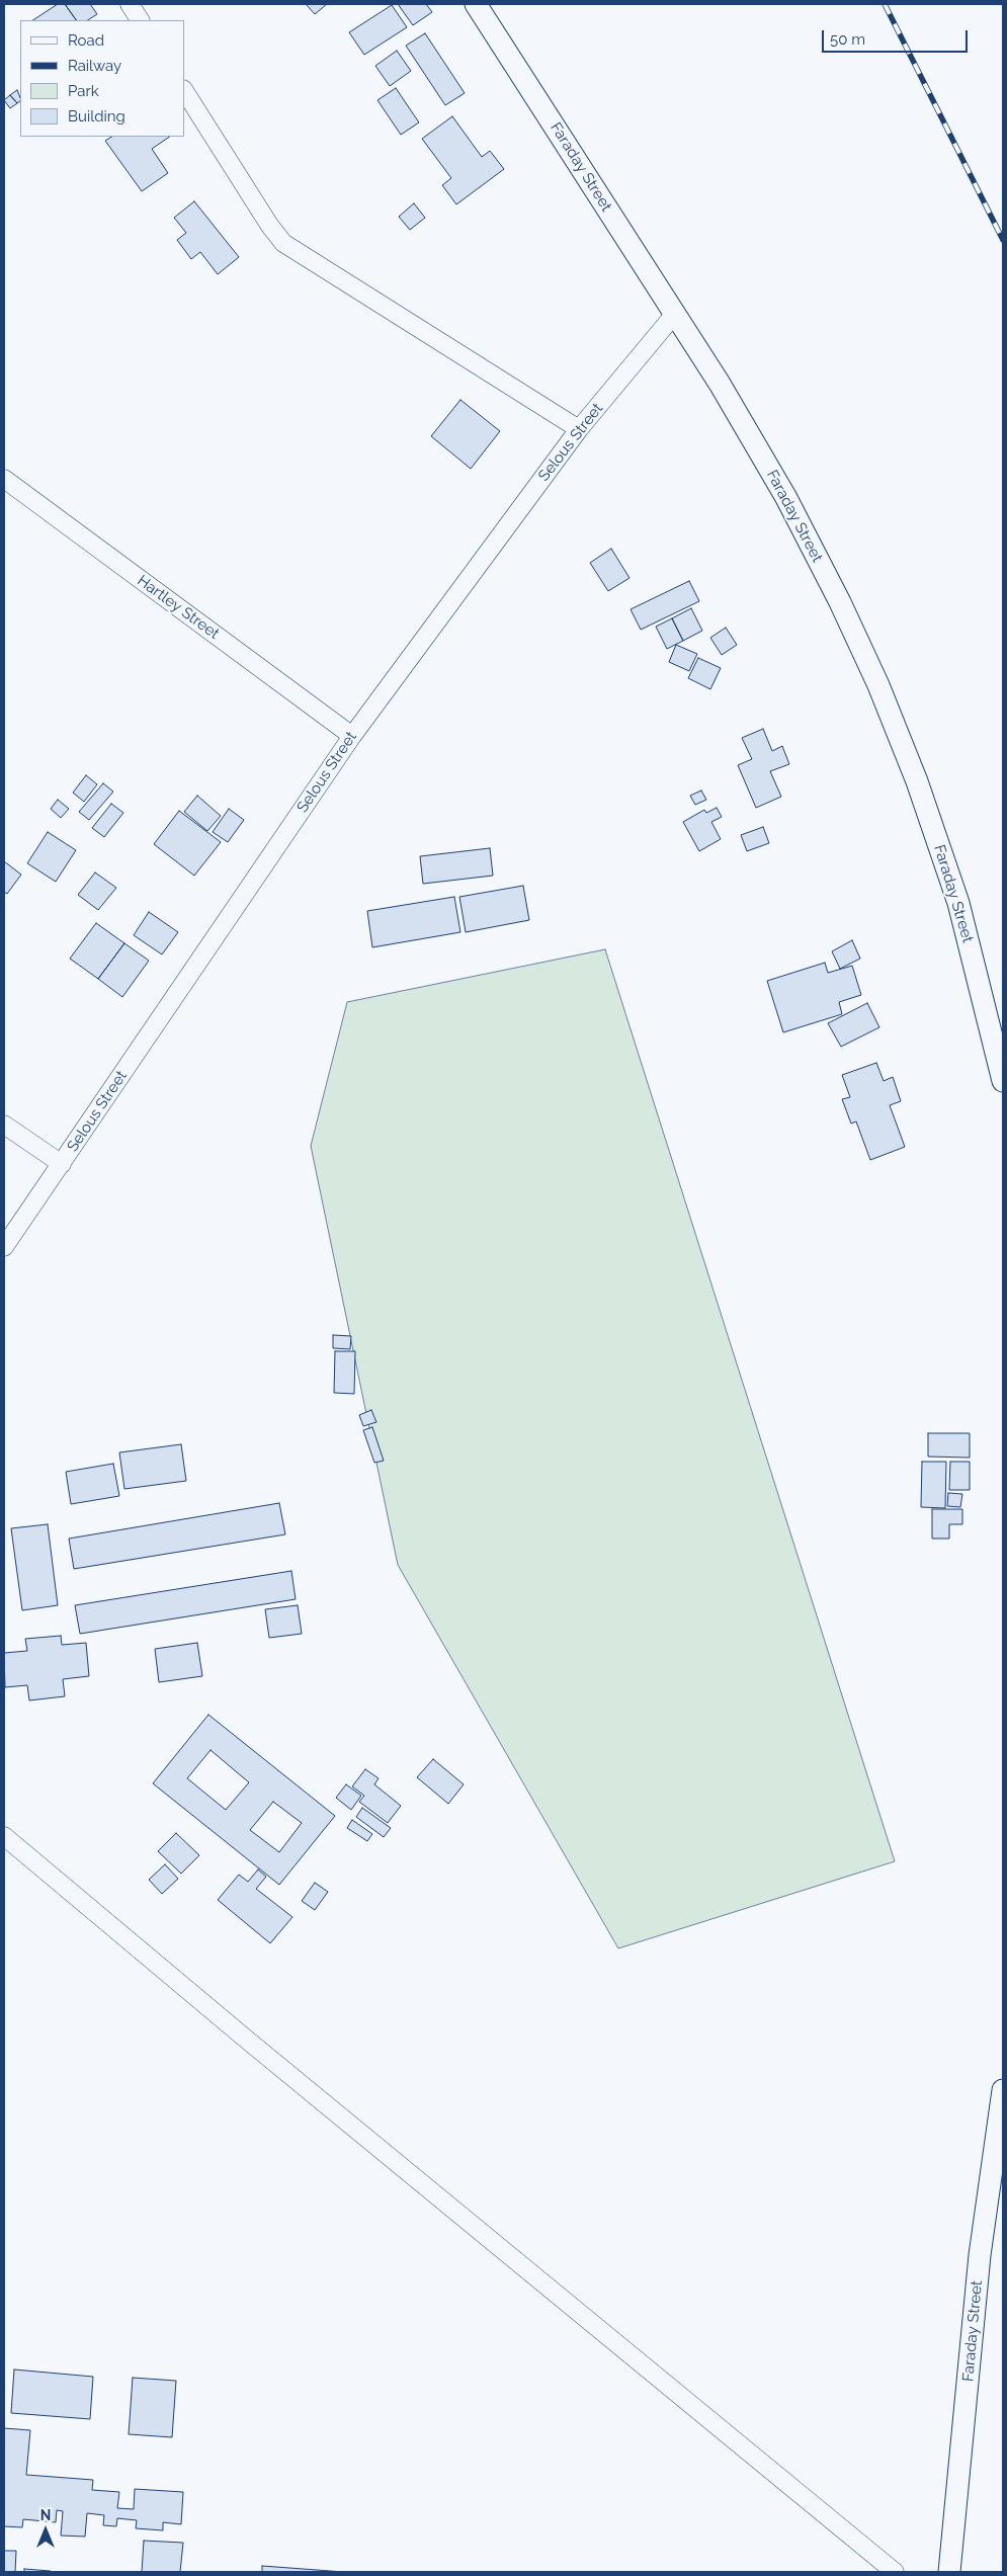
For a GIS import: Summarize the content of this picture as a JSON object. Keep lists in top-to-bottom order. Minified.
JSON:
{"streets":{"street":["Faraday Street","Selous Street","Hartley Street"]},"crossings":[["Faraday Street","Selous Street"],["Selous Street","Hartley Street"]],"legend":["Road","Railway","Park","Building"],"scale_bar":"50 m","north":"top"}
